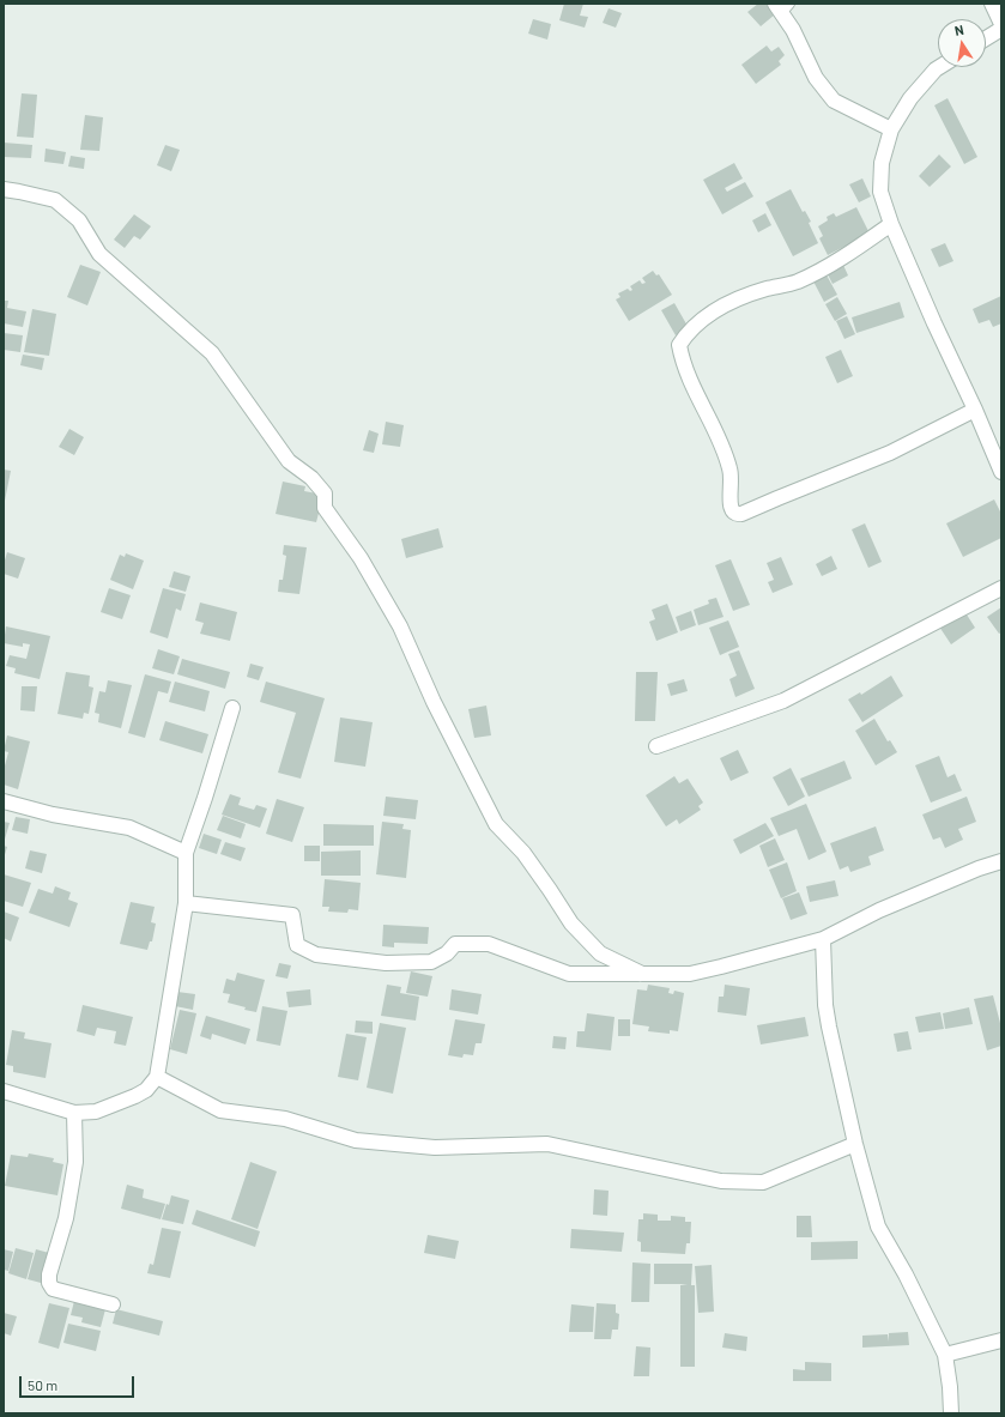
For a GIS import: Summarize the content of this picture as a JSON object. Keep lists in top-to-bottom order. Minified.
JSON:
{"scale_bar":"50 m","north":"top"}
